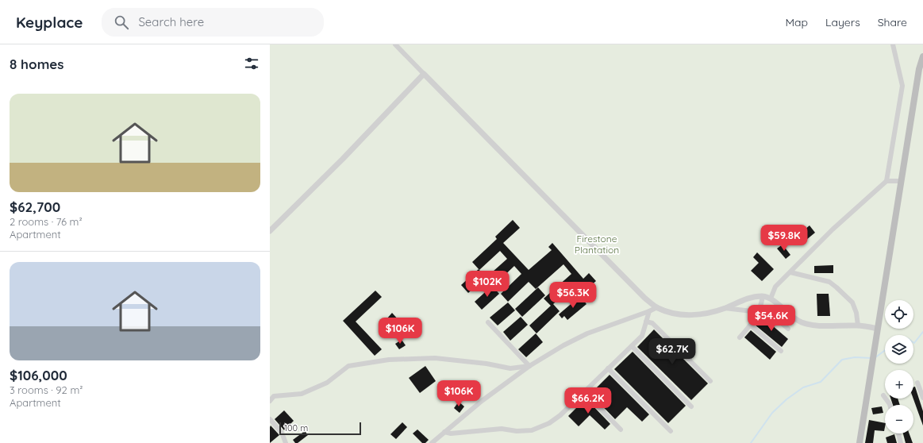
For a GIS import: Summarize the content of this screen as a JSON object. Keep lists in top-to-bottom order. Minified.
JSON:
{"parks":["Firestone Plantation"],"scale_bar":"100 m","page":{"header":"Keyplace","search":"Search here","nav":["Map","Layers","Share"],"heading":"8 homes","list":[{"name":"$62,700","note":"2 rooms · 76 m² · Apartment"},{"name":"$106,000","note":"3 rooms · 92 m² · Apartment"}],"price":["$59.8K","$102K","$56.3K","$54.6K","$106K","$62.7K","$106K","$66.2K"],"map_buttons":["+","−"],"scale":"100 m"}}
